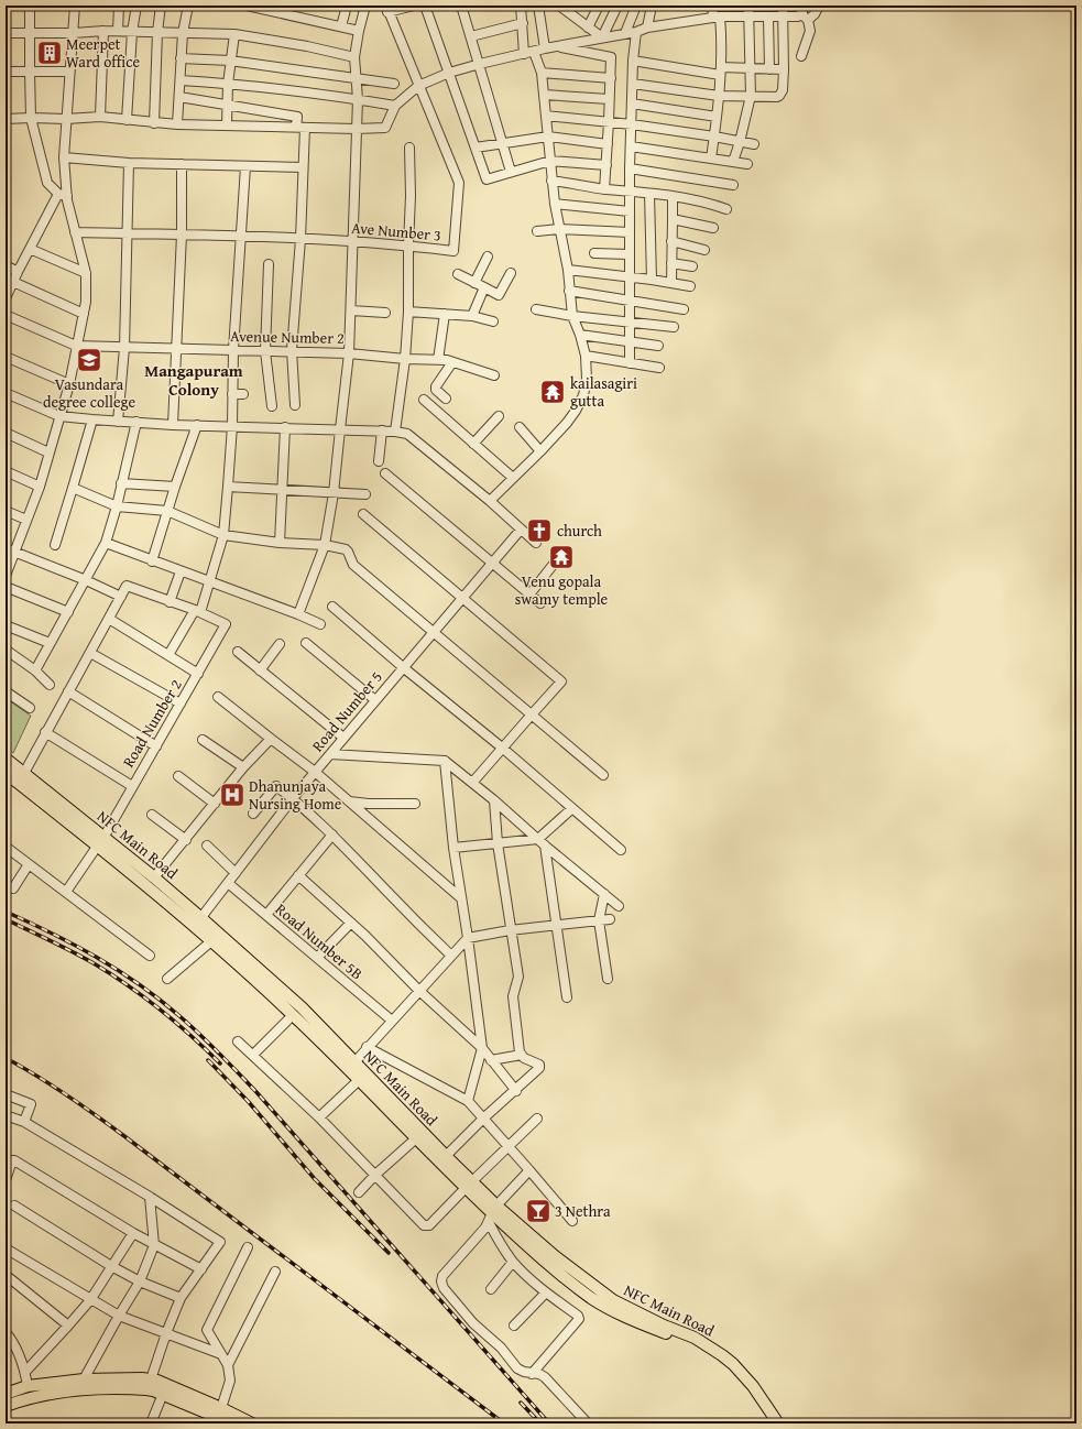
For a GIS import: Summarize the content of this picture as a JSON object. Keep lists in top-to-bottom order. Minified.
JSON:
{"streets":{"main road":["NFC Main Road"],"street":["Ave Number 3","Avenue Number 2","Road Number 5","Road Number 2","Road Number 5B"]},"crossings":[["Road Number 5","NFC Main Road"],["Road Number 5","Road Number 5B"],["Road Number 2","NFC Main Road"]],"districts":["Mangapuram Colony"],"places":{"building":["Meerpet Ward office"],"school or university":["Vasundara degree college"],"temple":["kailasagiri gutta","Venu gopala swamy temple"],"church":["church"],"hospital":["Dhanunjaya Nursing Home"],"bar":["3 Nethra"]}}
